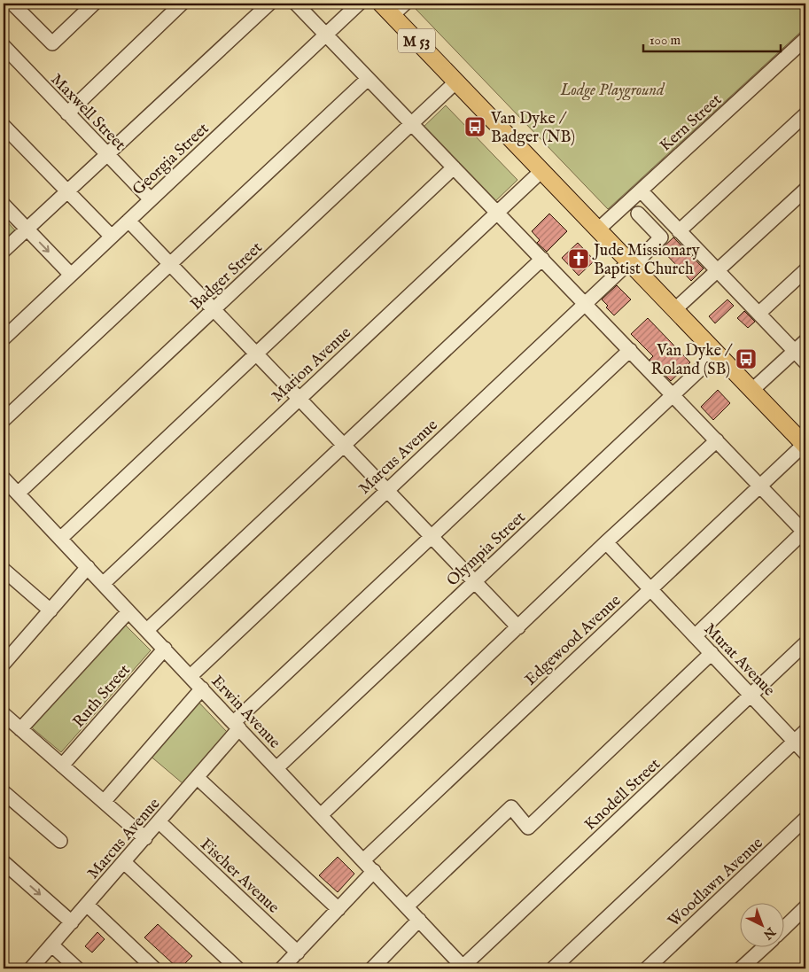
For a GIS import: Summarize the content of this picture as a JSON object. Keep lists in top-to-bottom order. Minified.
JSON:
{"streets":{"main road":["M 53"],"street":["Maxwell Street","Kern Street","Georgia Street","Badger Street","Marion Avenue","Marcus Avenue","Olympia Street","Edgewood Avenue","Murat Avenue","Ruth Street","Erwin Avenue","Knodell Street","Fischer Avenue","Woodlawn Avenue"]},"crossings":[["M 53","Kern Street"],["M 53","Badger Street"],["M 53","Marion Avenue"],["M 53","Marcus Avenue"],["M 53","Olympia Street"],["M 53","Edgewood Avenue"],["Maxwell Street","Georgia Street"],["Badger Street","Erwin Avenue"],["Marion Avenue","Erwin Avenue"],["Marcus Avenue","Erwin Avenue"],["Marcus Avenue","Fischer Avenue"],["Olympia Street","Erwin Avenue"],["Edgewood Avenue","Murat Avenue"],["Edgewood Avenue","Erwin Avenue"],["Murat Avenue","Knodell Street"],["Ruth Street","Erwin Avenue"],["Erwin Avenue","Knodell Street"]],"parks":["Lodge Playground"],"places":{"bus stop":["Van Dyke / Badger (NB)","Van Dyke / Roland (SB)"],"church":["Jude Missionary Baptist Church"]},"scale_bar":"100 m","north":"bottom right"}
